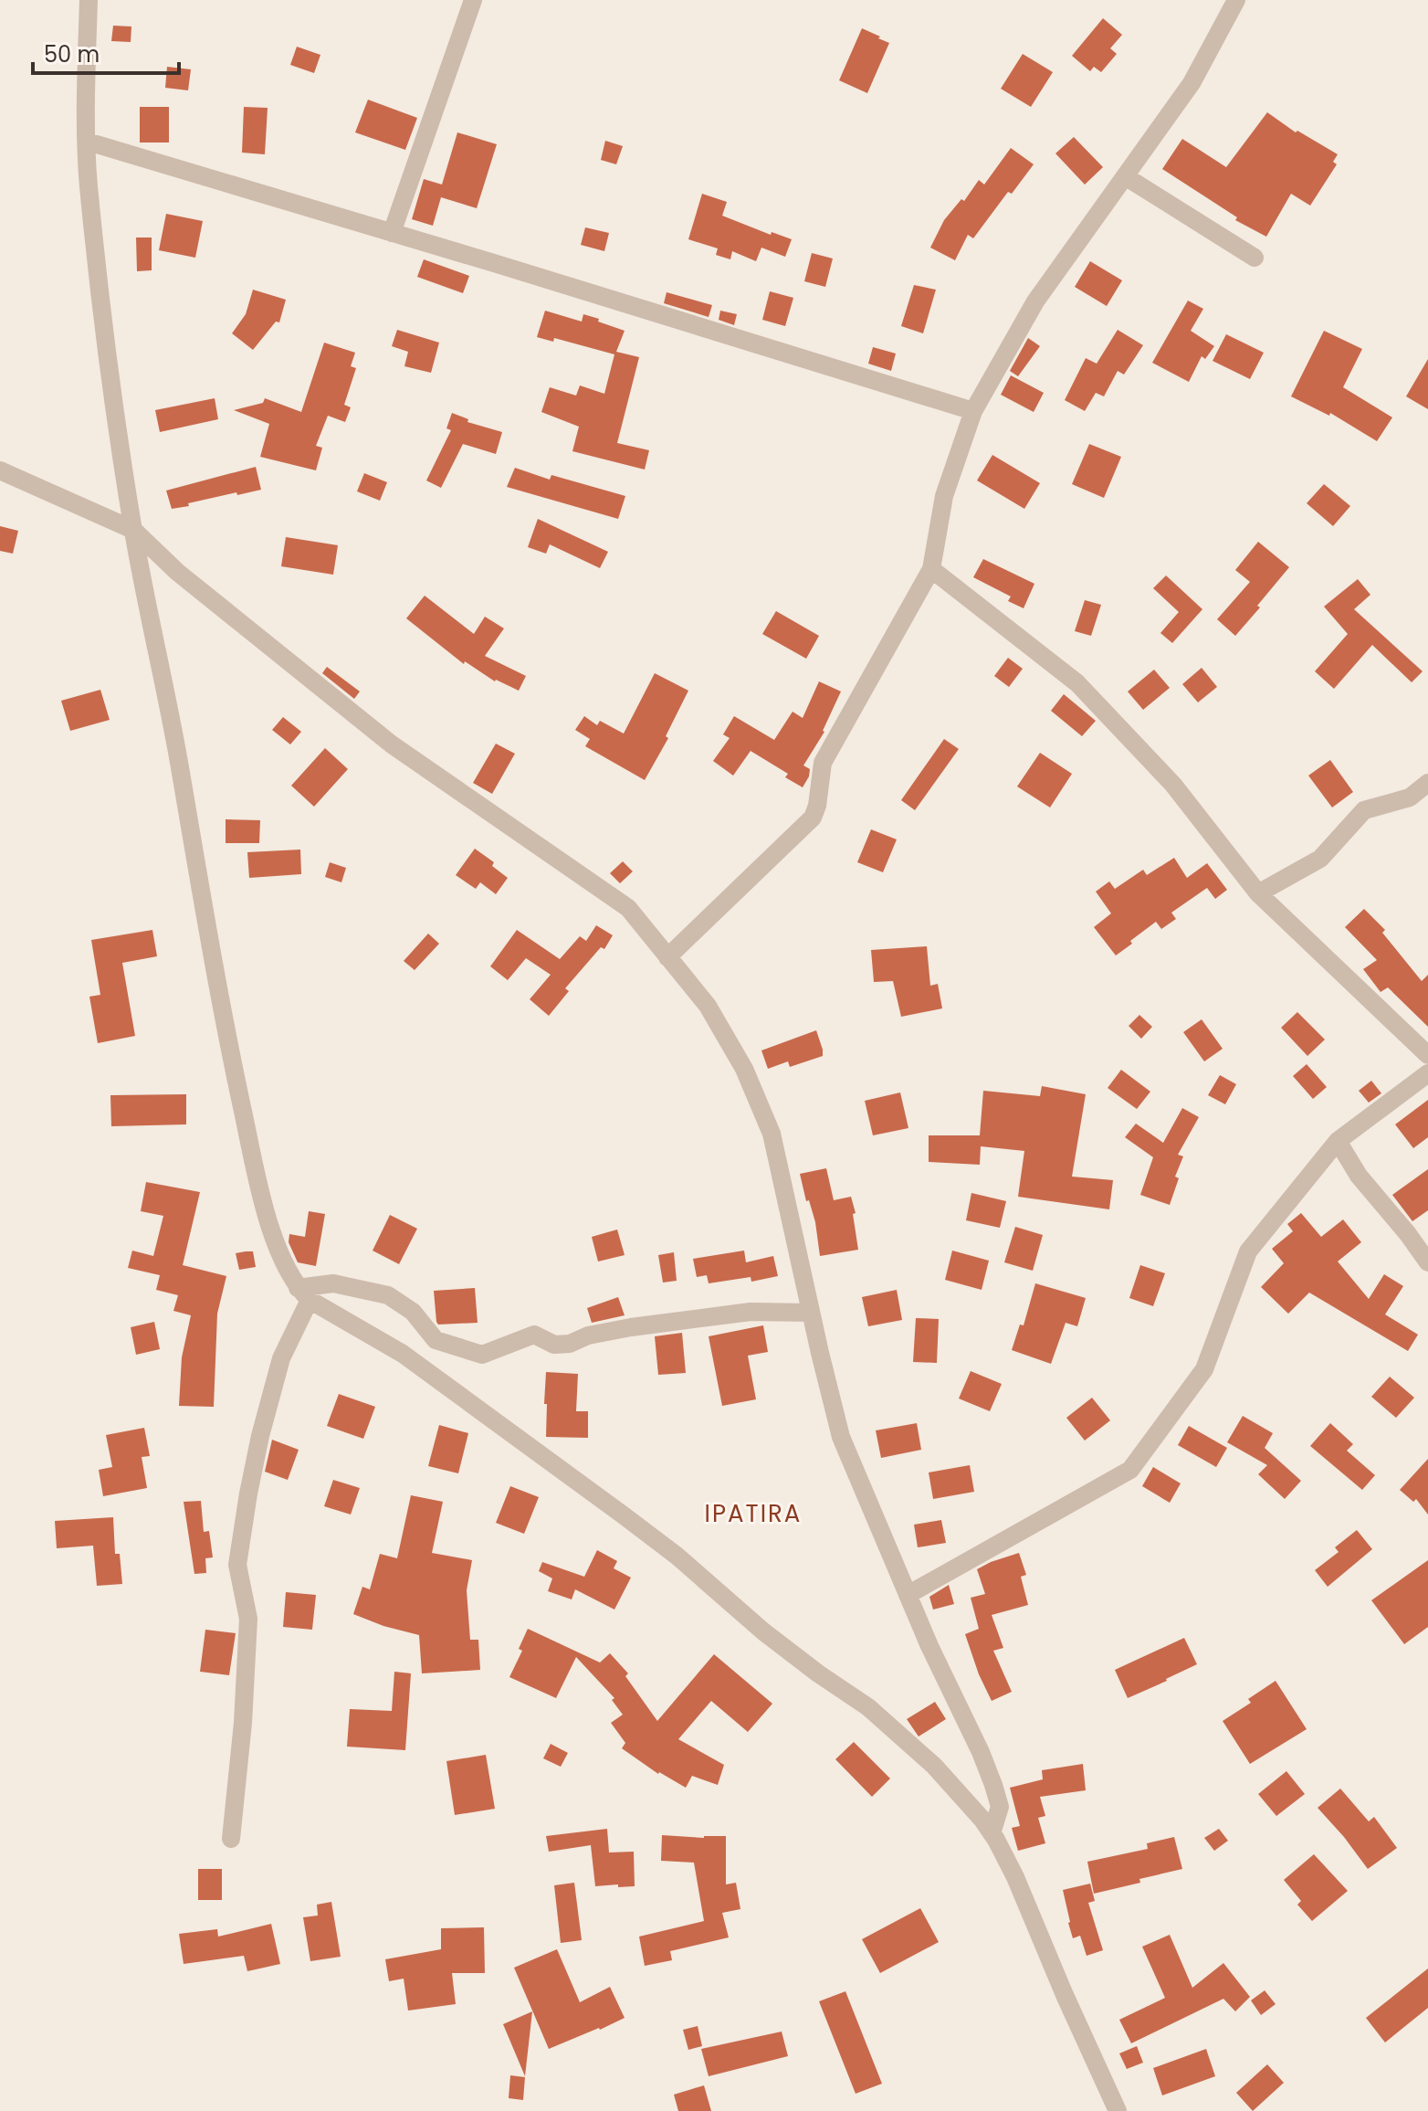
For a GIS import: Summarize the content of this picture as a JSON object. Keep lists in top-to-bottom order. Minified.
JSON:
{"districts":["IPATIRA"],"scale_bar":"50 m"}
